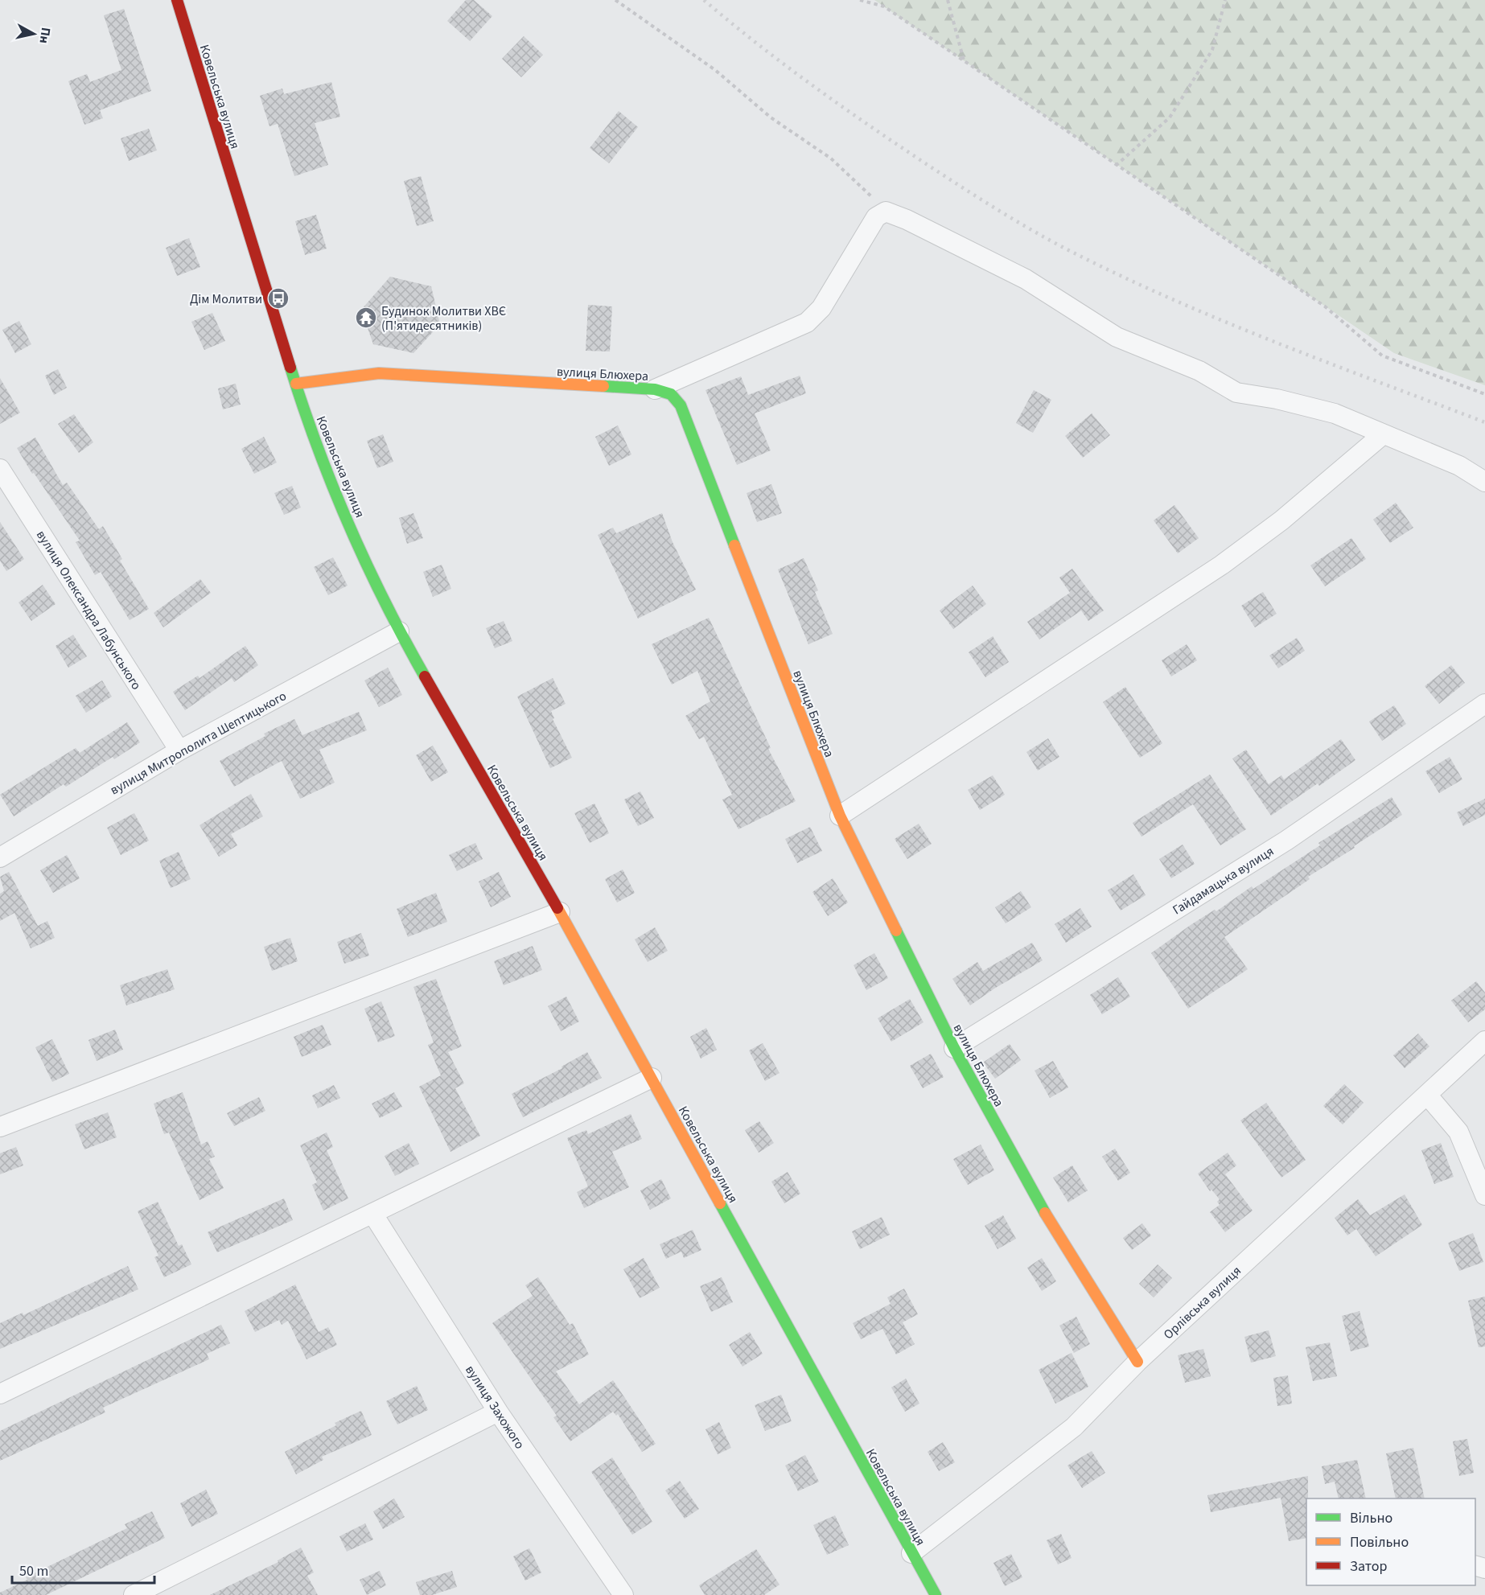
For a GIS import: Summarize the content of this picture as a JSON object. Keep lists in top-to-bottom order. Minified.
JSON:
{"streets":{"street":["Ковельська вулиця","вулиця Блюхера","вулиця Олександра Лабунського","вулиця Митрополита Шептицького","Гайдамацька вулиця","Орлівська вулиця","вулиця Захожого"]},"crossings":[["Ковельська вулиця","вулиця Блюхера"],["Ковельська вулиця","вулиця Митрополита Шептицького"],["Ковельська вулиця","Орлівська вулиця"],["вулиця Блюхера","Гайдамацька вулиця"],["вулиця Блюхера","Орлівська вулиця"],["вулиця Олександра Лабунського","вулиця Митрополита Шептицького"]],"places":{"bus stop":["Дім Молитви"],"temple":["Будинок Молитви ХВЄ (П'ятидесятників)"]},"legend":["Вільно","Повільно","Затор"],"scale_bar":"50 m","north":"right"}
